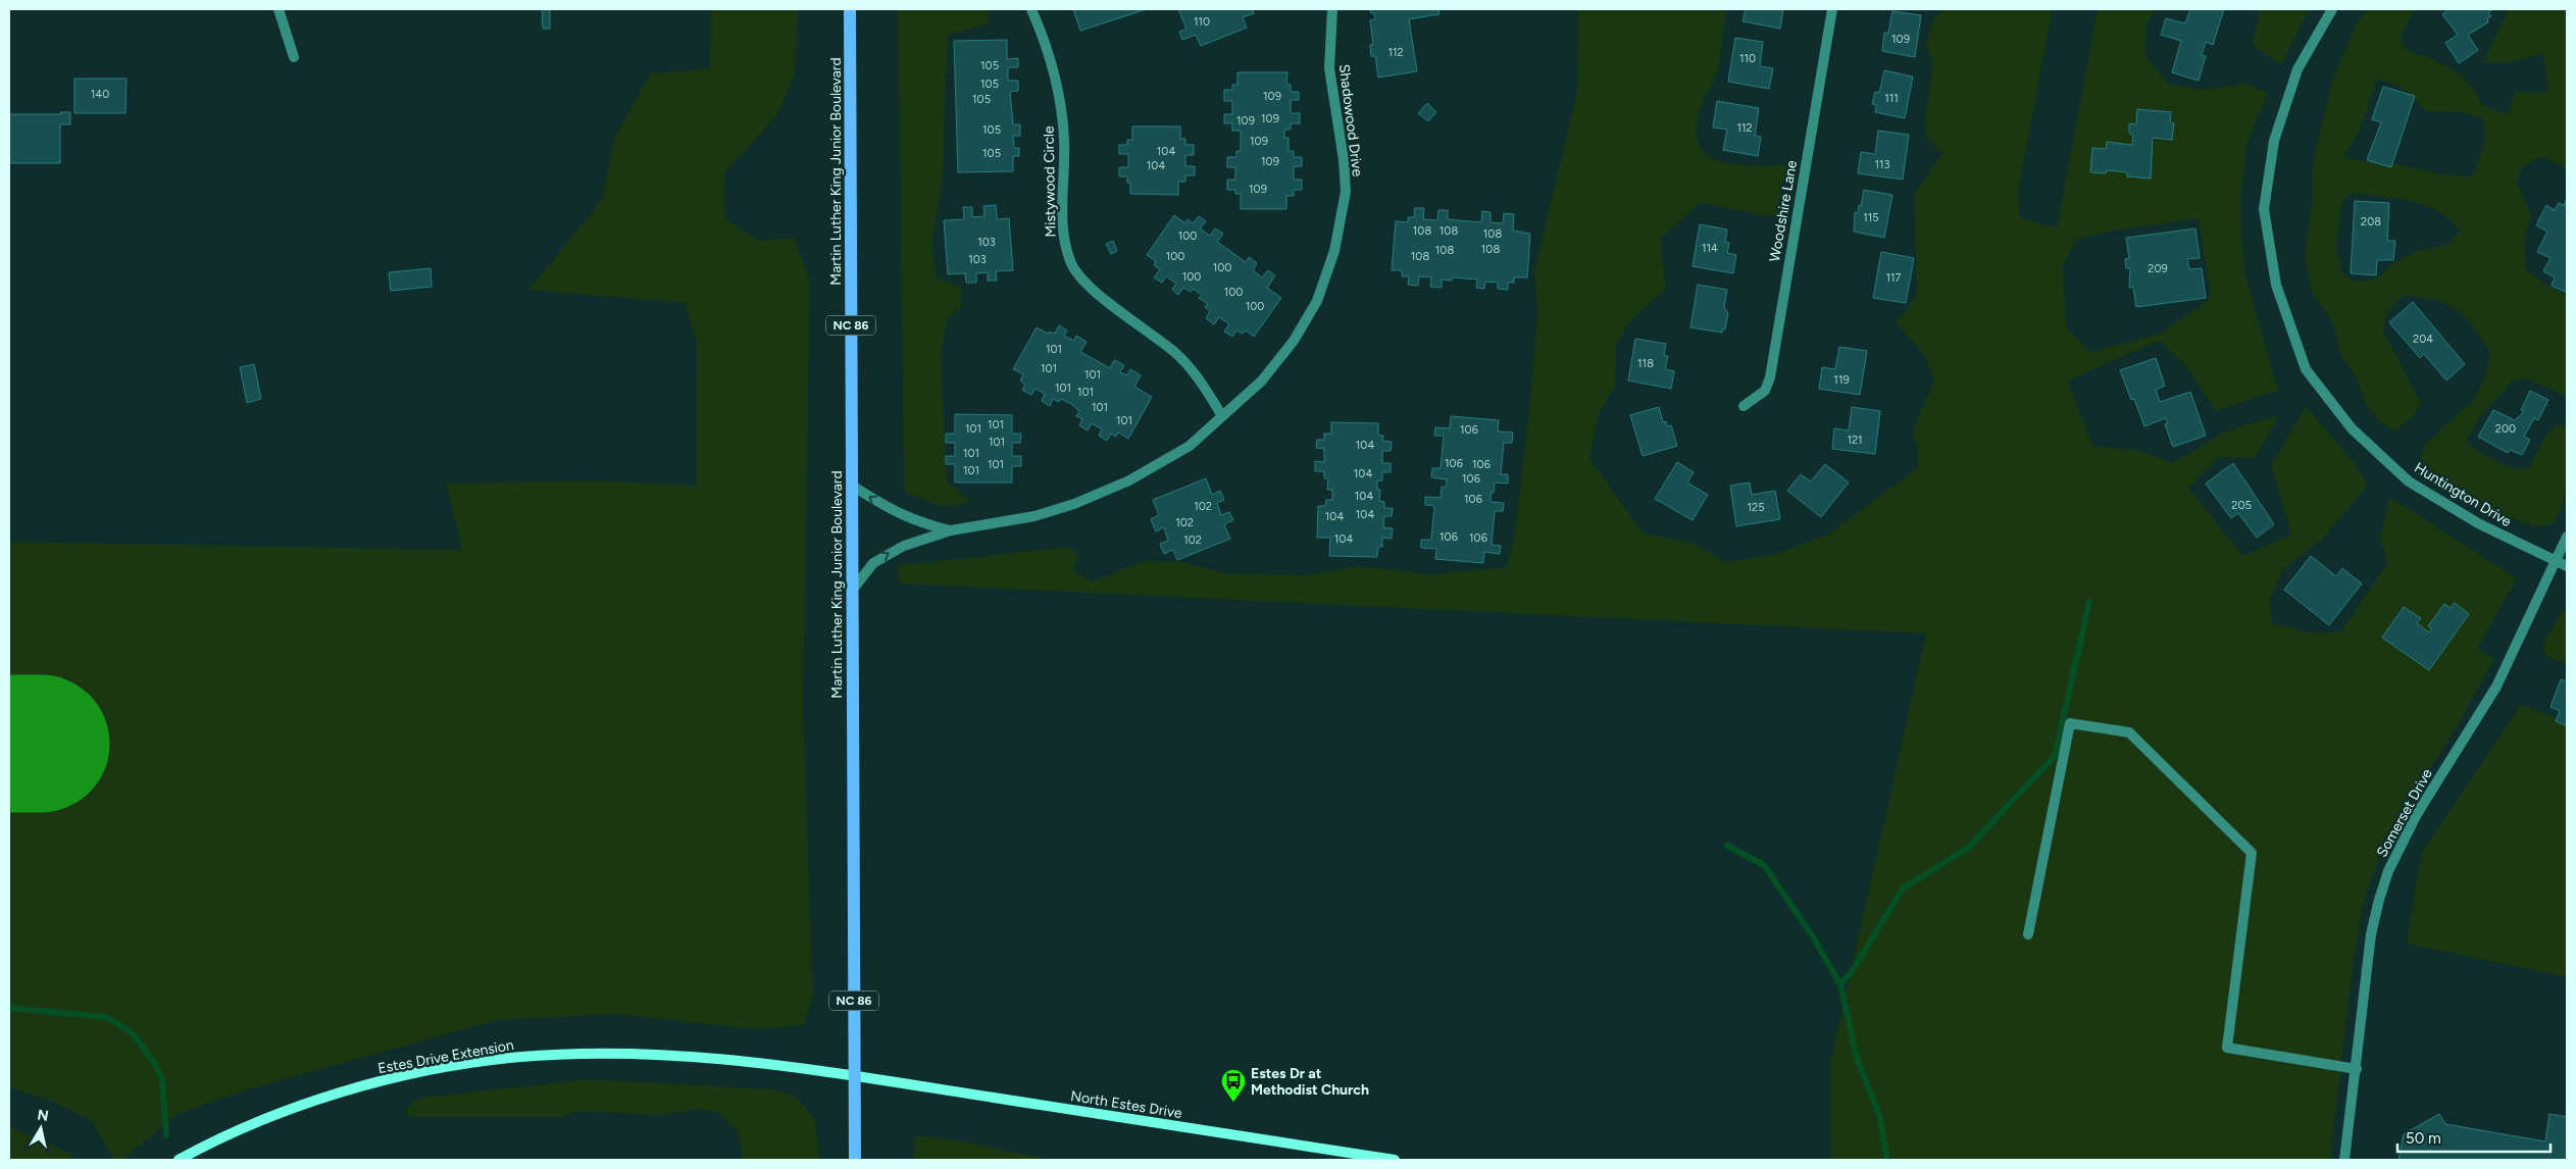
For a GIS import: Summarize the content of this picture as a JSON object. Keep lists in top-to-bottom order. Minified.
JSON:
{"streets":{"main road":["Martin Luther King Junior Boulevard","NC 86","Estes Drive Extension","North Estes Drive"],"street":["Shadowood Drive","Mistywood Circle","Woodshire Lane","Huntington Drive","Somerset Drive"]},"crossings":[["Shadowood Drive","Martin Luther King Junior Boulevard"],["Shadowood Drive","Mistywood Circle"],["Martin Luther King Junior Boulevard","Estes Drive Extension"],["Martin Luther King Junior Boulevard","North Estes Drive"],["Huntington Drive","Somerset Drive"],["Estes Drive Extension","North Estes Drive"]],"places":{"bus stop":["Estes Dr at Methodist Church"]},"house_numbers":["110","109","112","110","105","105","140","109","111","105","109","109","112","105","109","104","105","109","113","104","109","115","208","108","108","108","100","103","114","108","108","100","108","103","100","209","100","117","100","100","204","101","118","101","101","119","101","101","101","101","101","101","200","106","121","101","104","101","106","101","106","101","104","106","104","106","205","102","125","104","104","102","106","106","104","102"],"scale_bar":"50 m","north":"top"}
